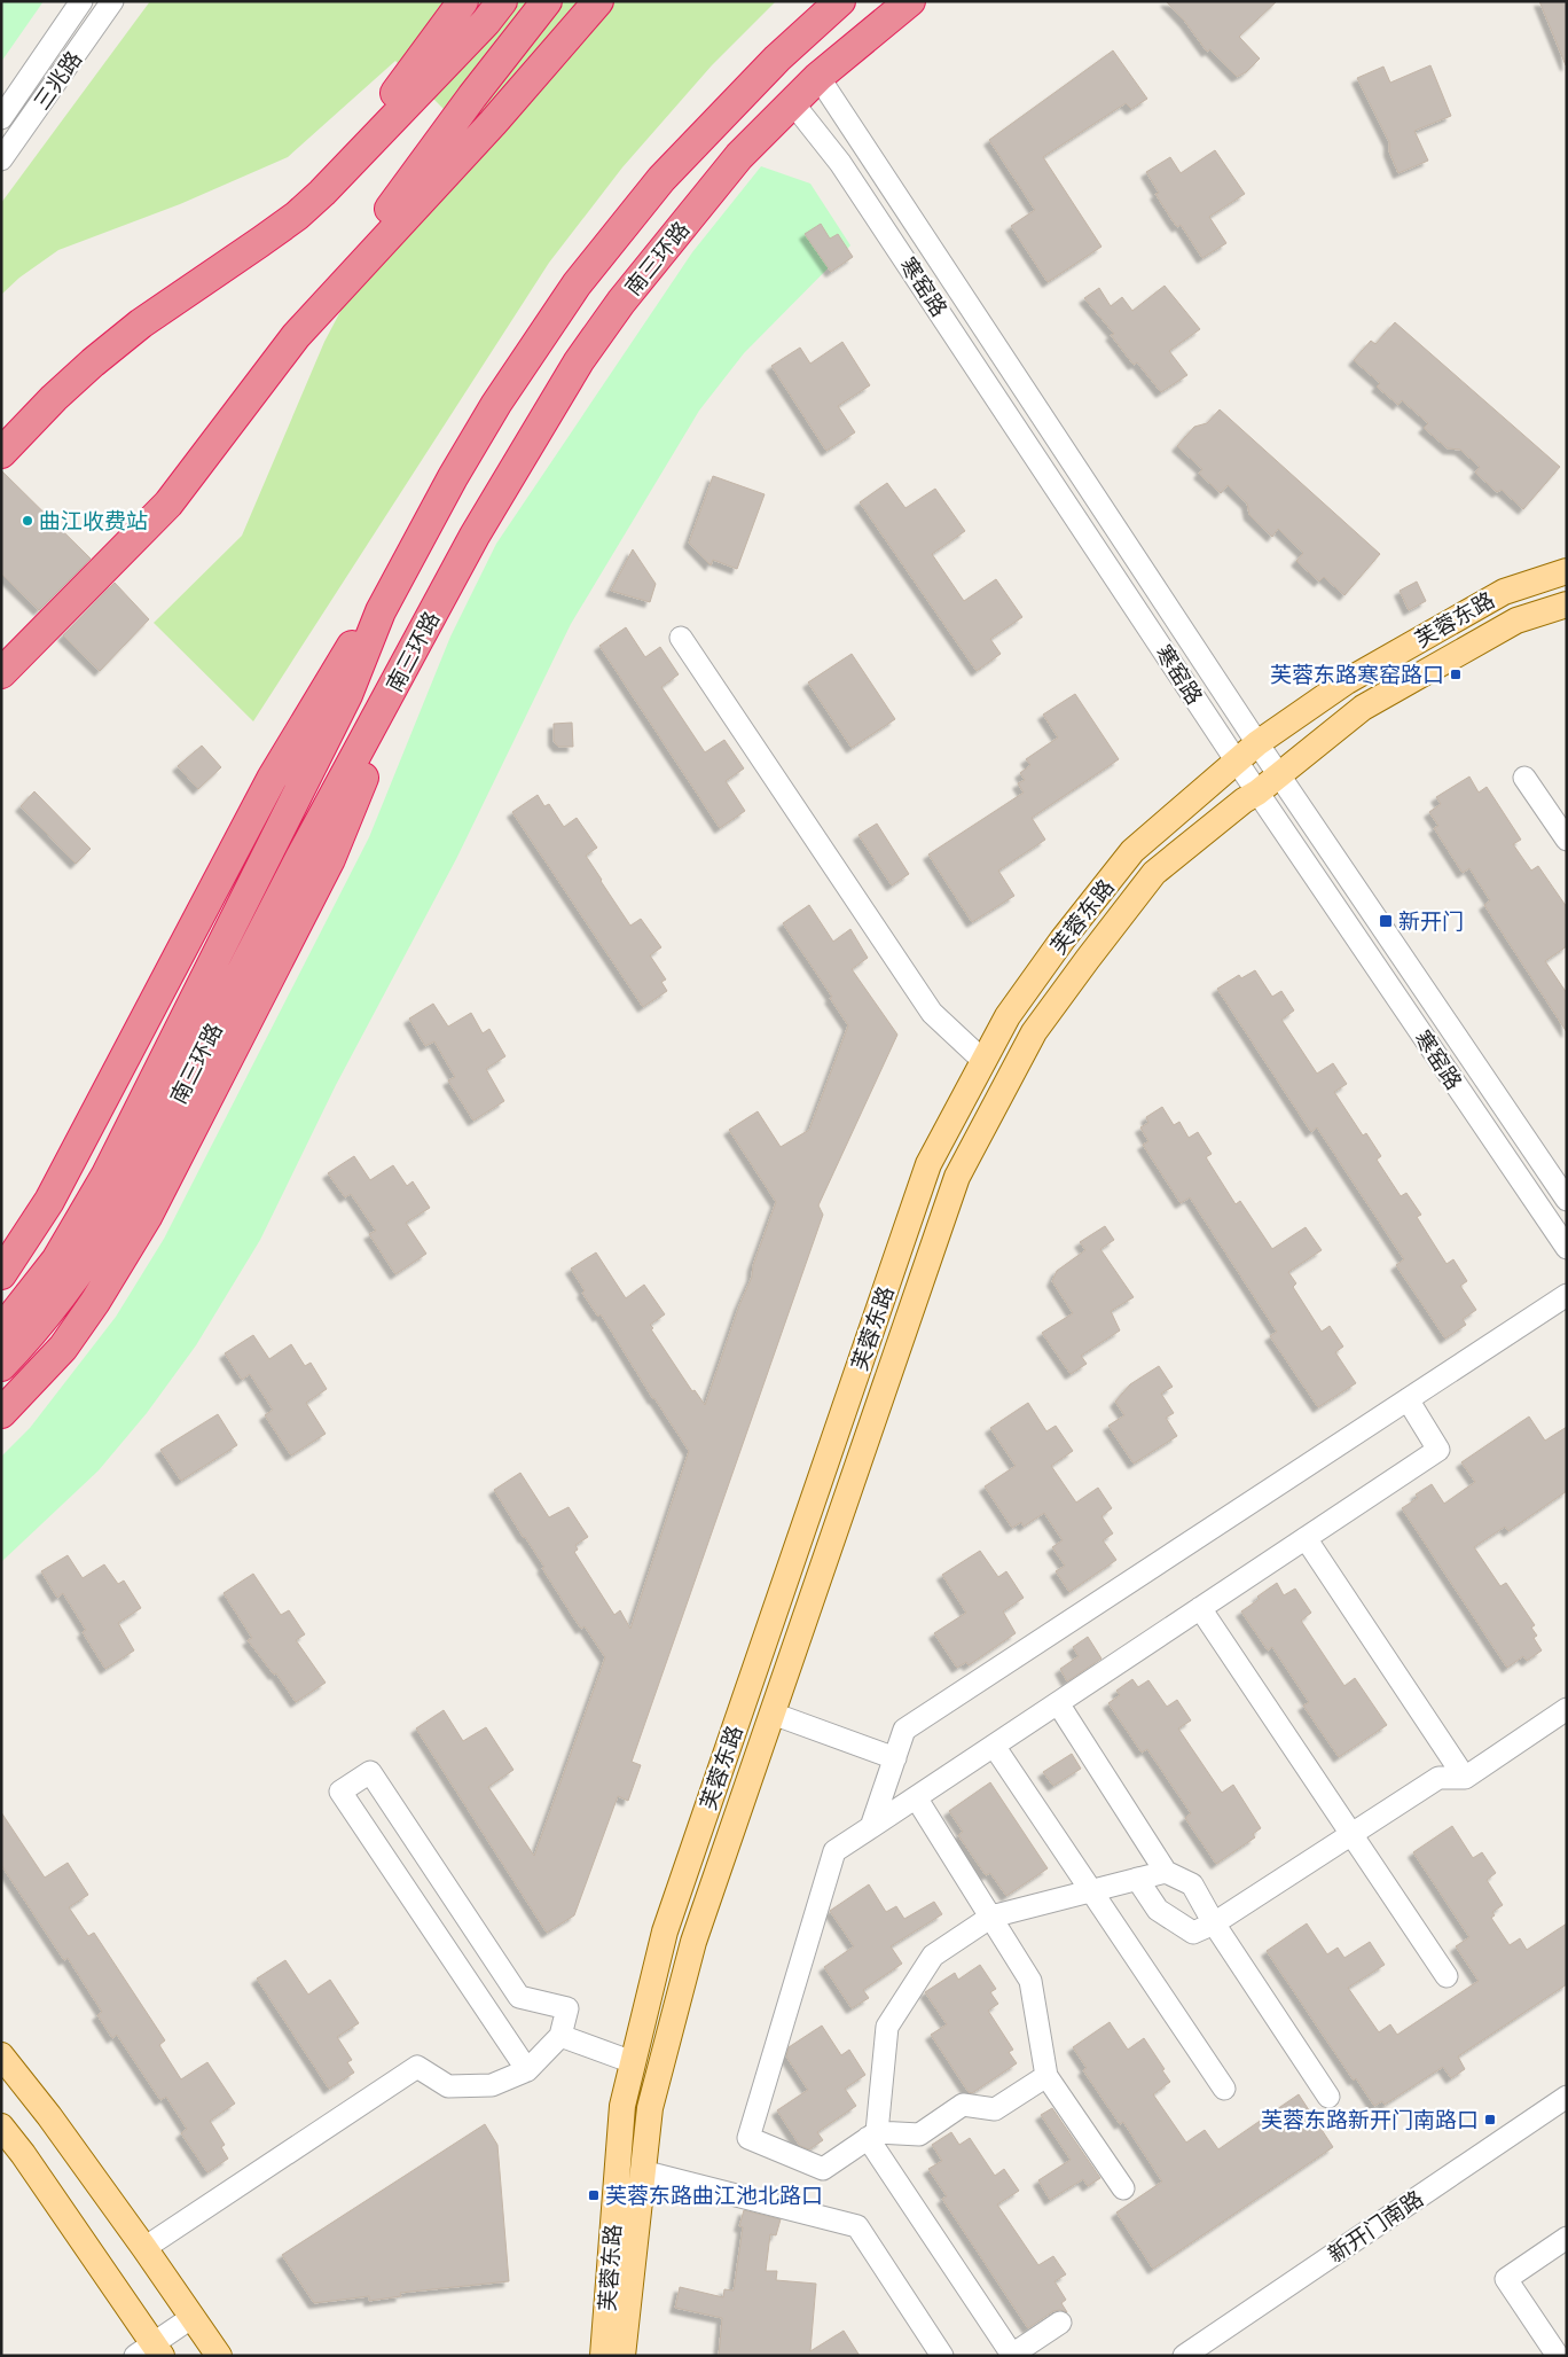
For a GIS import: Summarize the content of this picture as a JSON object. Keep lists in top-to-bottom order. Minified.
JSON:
{"streets":{"highway":["南三环路"],"main road":["芙蓉东路"],"street":["三兆路","寒窑路","新开门南路"]},"crossings":[["南三环路","寒窑路"],["寒窑路","芙蓉东路"]],"places":{"other":["曲江收费站"],"transit":["芙蓉东路寒窑路口","新开门","芙蓉东路新开门南路口","芙蓉东路曲江池北路口"]}}
